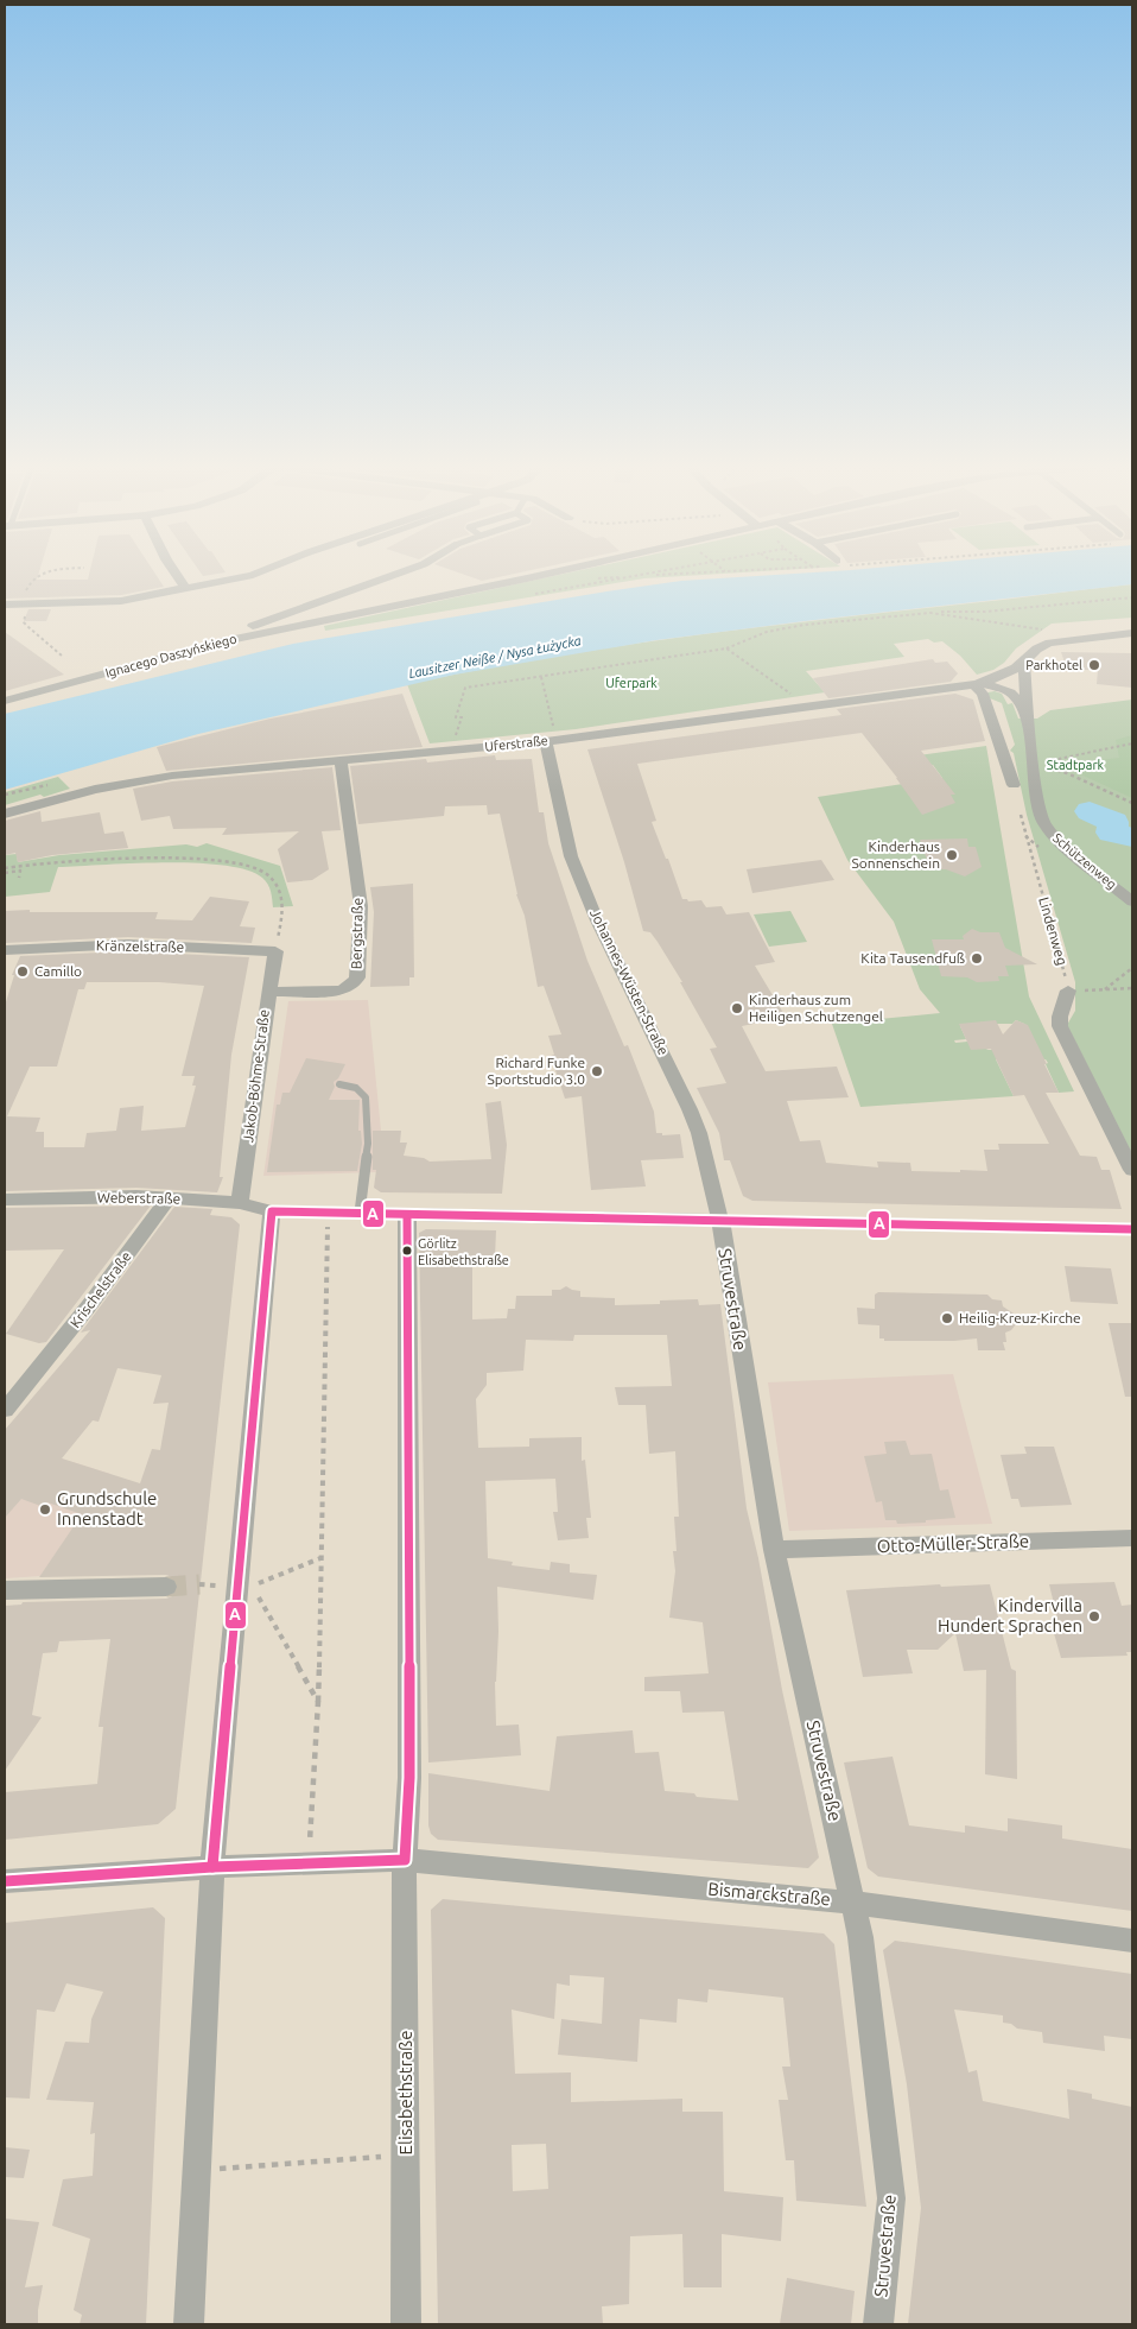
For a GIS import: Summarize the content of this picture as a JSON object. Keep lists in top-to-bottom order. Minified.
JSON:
{"streets":{"street":["Ignacego Daszyńskiego","Uferstraße","Schützenweg","Bergstraße","Kränzelstraße","Johannes-Wüsten-Straße","Jakob-Böhme-Straße","Weberstraße","Krischelstraße","Struvestraße","Otto-Müller-Straße","Bismarckstraße","Elisabethstraße"],"path":["Lindenweg"]},"crossings":[["Uferstraße","Schützenweg"],["Uferstraße","Bergstraße"],["Uferstraße","Johannes-Wüsten-Straße"],["Bergstraße","Jakob-Böhme-Straße"],["Kränzelstraße","Jakob-Böhme-Straße"],["Johannes-Wüsten-Straße","Weberstraße"],["Johannes-Wüsten-Straße","Struvestraße"],["Jakob-Böhme-Straße","Weberstraße"],["Weberstraße","Krischelstraße"],["Weberstraße","Struvestraße"],["Weberstraße","Elisabethstraße"],["Struvestraße","Otto-Müller-Straße"],["Struvestraße","Bismarckstraße"],["Bismarckstraße","Elisabethstraße"]],"water":["Lausitzer Neiße / Nysa Łużycka"],"parks":["Uferpark","Stadtpark"],"places":["Parkhotel","Kinderhaus Sonnenschein","Kita Tausendfuß","Camillo","Kinderhaus zum Heiligen Schutzengel","Richard Funke Sportstudio 3.0","Görlitz Elisabethstraße","Heilig-Kreuz-Kirche","Grundschule Innenstadt","Kindervilla Hundert Sprachen"],"lines":["transit line A"]}
